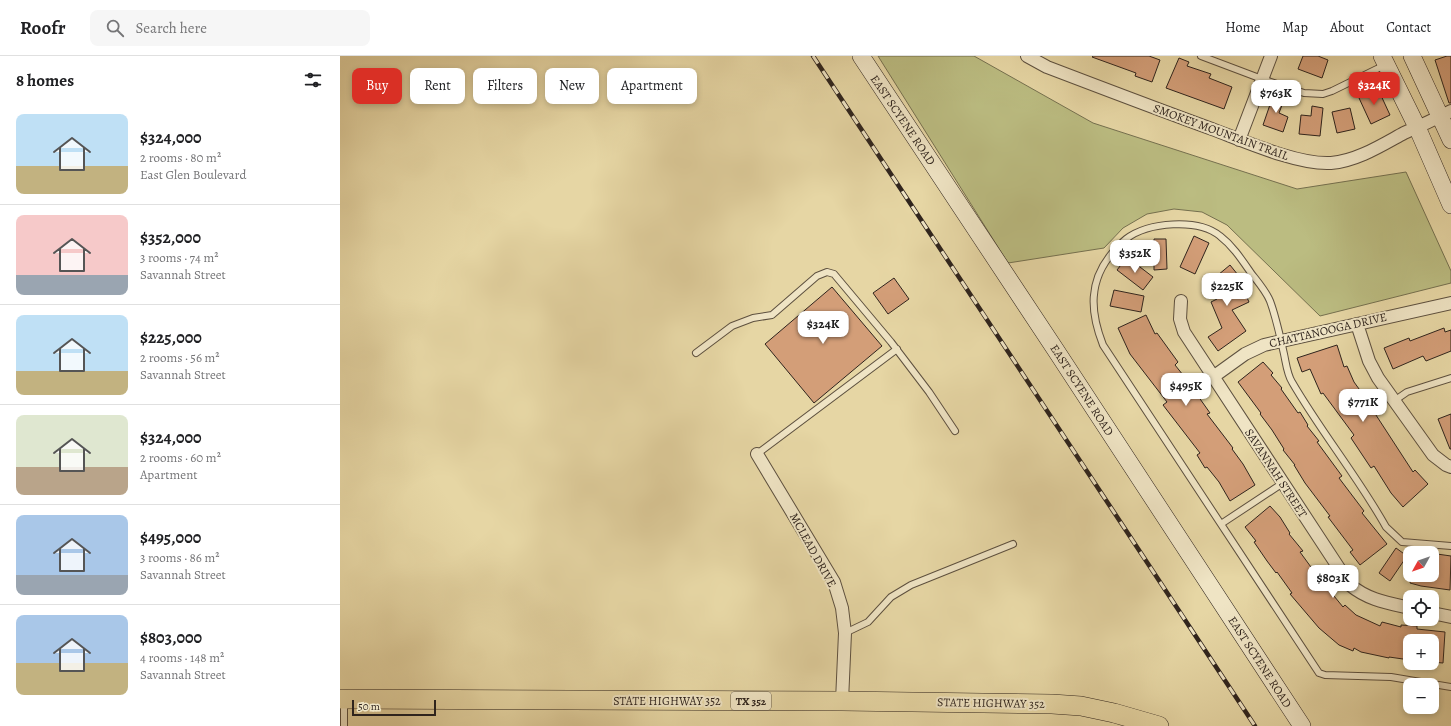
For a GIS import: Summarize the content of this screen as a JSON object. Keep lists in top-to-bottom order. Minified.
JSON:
{"streets":{"main road":["STATE HIGHWAY 352","TX 352"],"street":["EAST SCYENE ROAD","SMOKEY MOUNTAIN TRAIL","CHATTANOOGA DRIVE","SAVANNAH STREET","MCLEAD DRIVE"]},"crossings":[["CHATTANOOGA DRIVE","SAVANNAH STREET"],["MCLEAD DRIVE","STATE HIGHWAY 352"]],"scale_bar":"50 m","north":"bottom left","page":{"header":"Roofr","search":"Search here","nav":["Home","Map","About","Contact"],"heading":"8 homes","chip":["Buy","Rent","Filters","New","Apartment"],"price":["$324K","$763K","$352K","$225K","$324K","$495K","$771K","$803K"],"list":[{"name":"$324,000","note":"2 rooms · 80 m² · East Glen Boulevard"},{"name":"$352,000","note":"3 rooms · 74 m² · Savannah Street"},{"name":"$225,000","note":"2 rooms · 56 m² · Savannah Street"},{"name":"$324,000","note":"2 rooms · 60 m² · Apartment"},{"name":"$495,000","note":"3 rooms · 86 m² · Savannah Street"},{"name":"$803,000","note":"4 rooms · 148 m² · Savannah Street"}],"map_buttons":["+","−"],"scale":"50 m"}}
